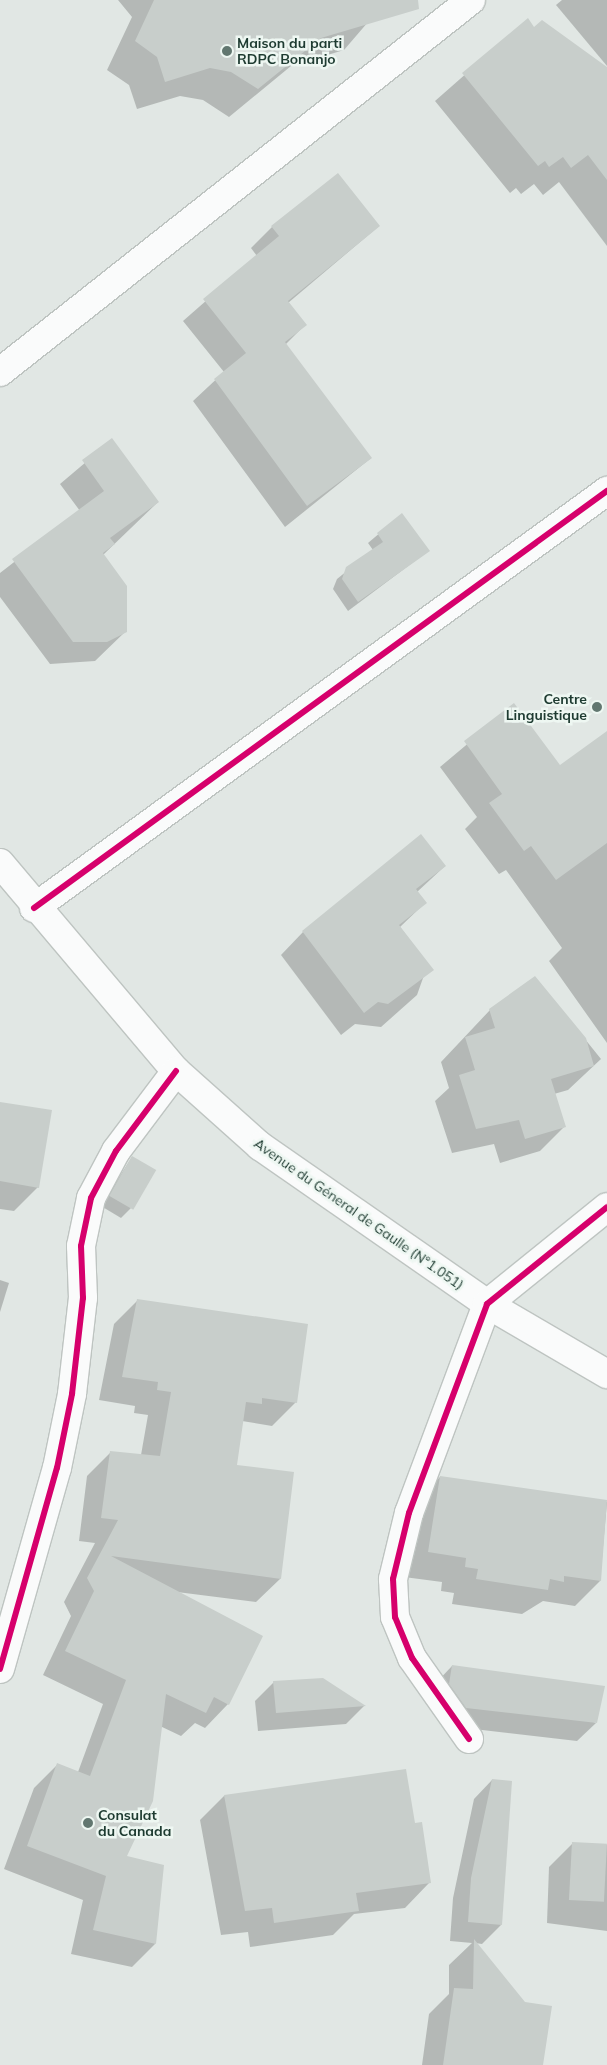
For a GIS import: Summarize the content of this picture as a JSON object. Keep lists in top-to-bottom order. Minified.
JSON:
{"streets":{"street":["Avenue du Géneral de Gaulle (N°1.051)"]},"places":["Maison du parti RDPC Bonanjo","Centre Linguistique","Consulat du Canada"]}
